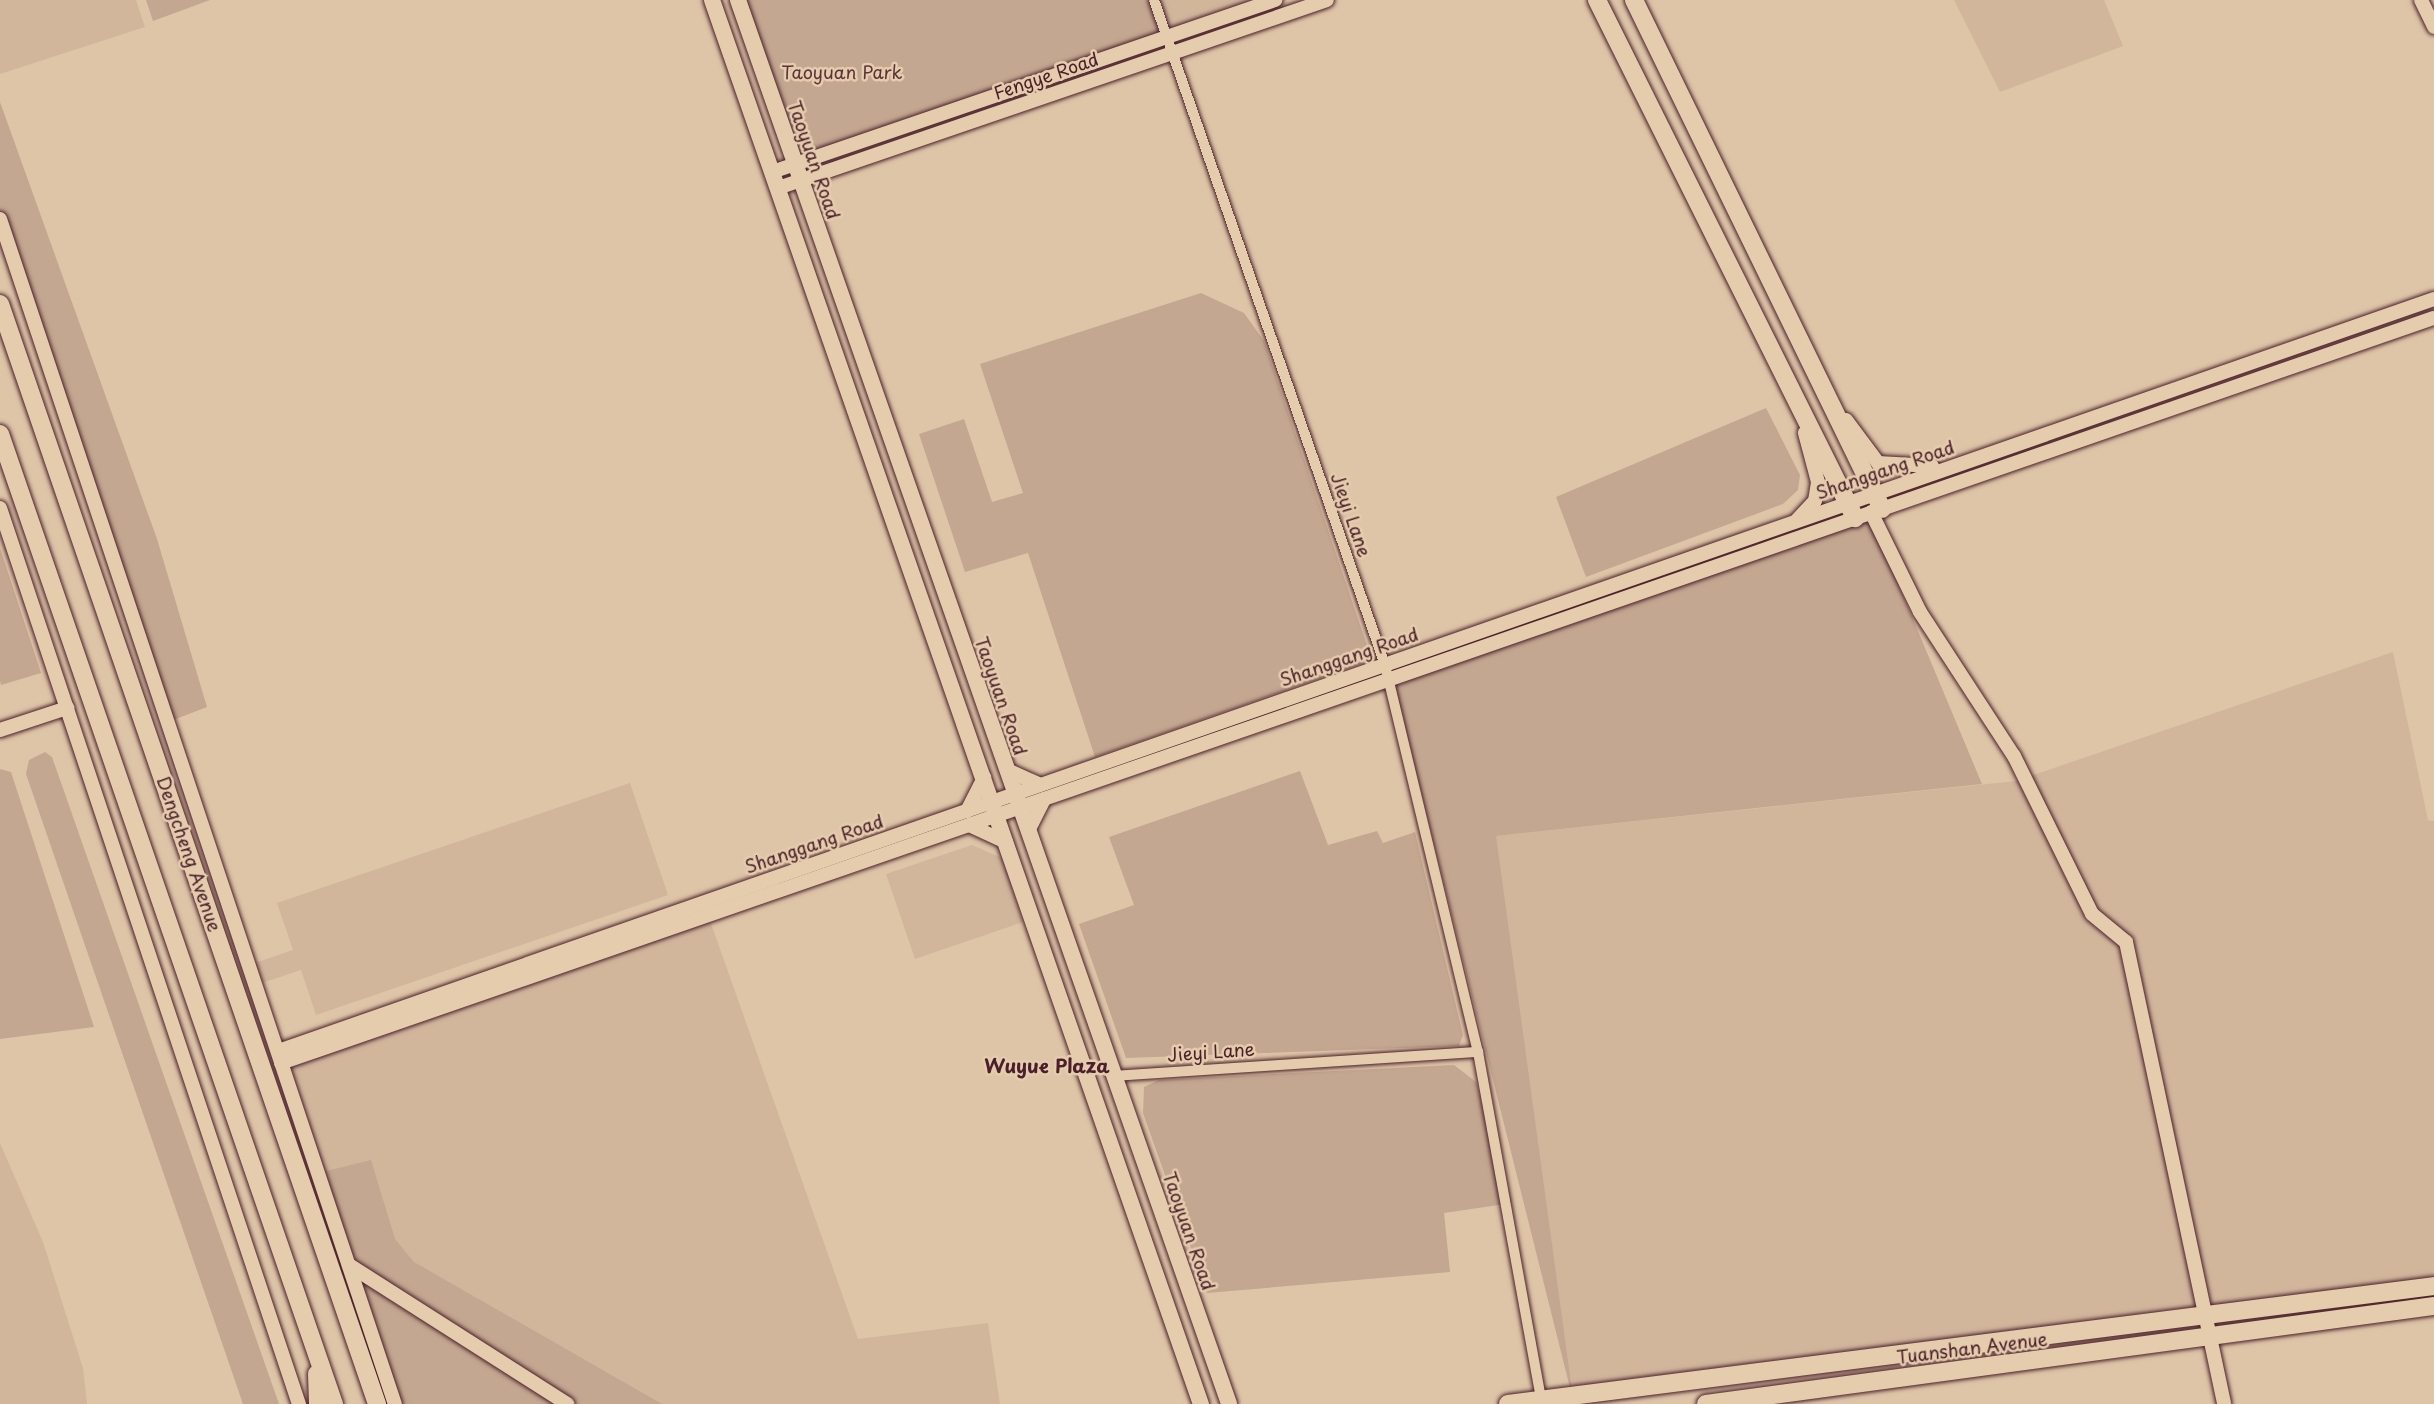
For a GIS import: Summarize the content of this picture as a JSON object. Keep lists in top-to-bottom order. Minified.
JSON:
{"streets":{"main road":["Taoyuan Road","Dengcheng Avenue","Tuanshan Avenue"],"street":["Fengye Road","Shanggang Road","Jieyi Lane"]},"crossings":[["Fengye Road","Taoyuan Road"],["Fengye Road","Jieyi Lane"],["Taoyuan Road","Shanggang Road"],["Taoyuan Road","Jieyi Lane"],["Shanggang Road","Jieyi Lane"],["Jieyi Lane","Tuanshan Avenue"]],"districts":["Wuyue Plaza"],"parks":["Taoyuan Park"]}
